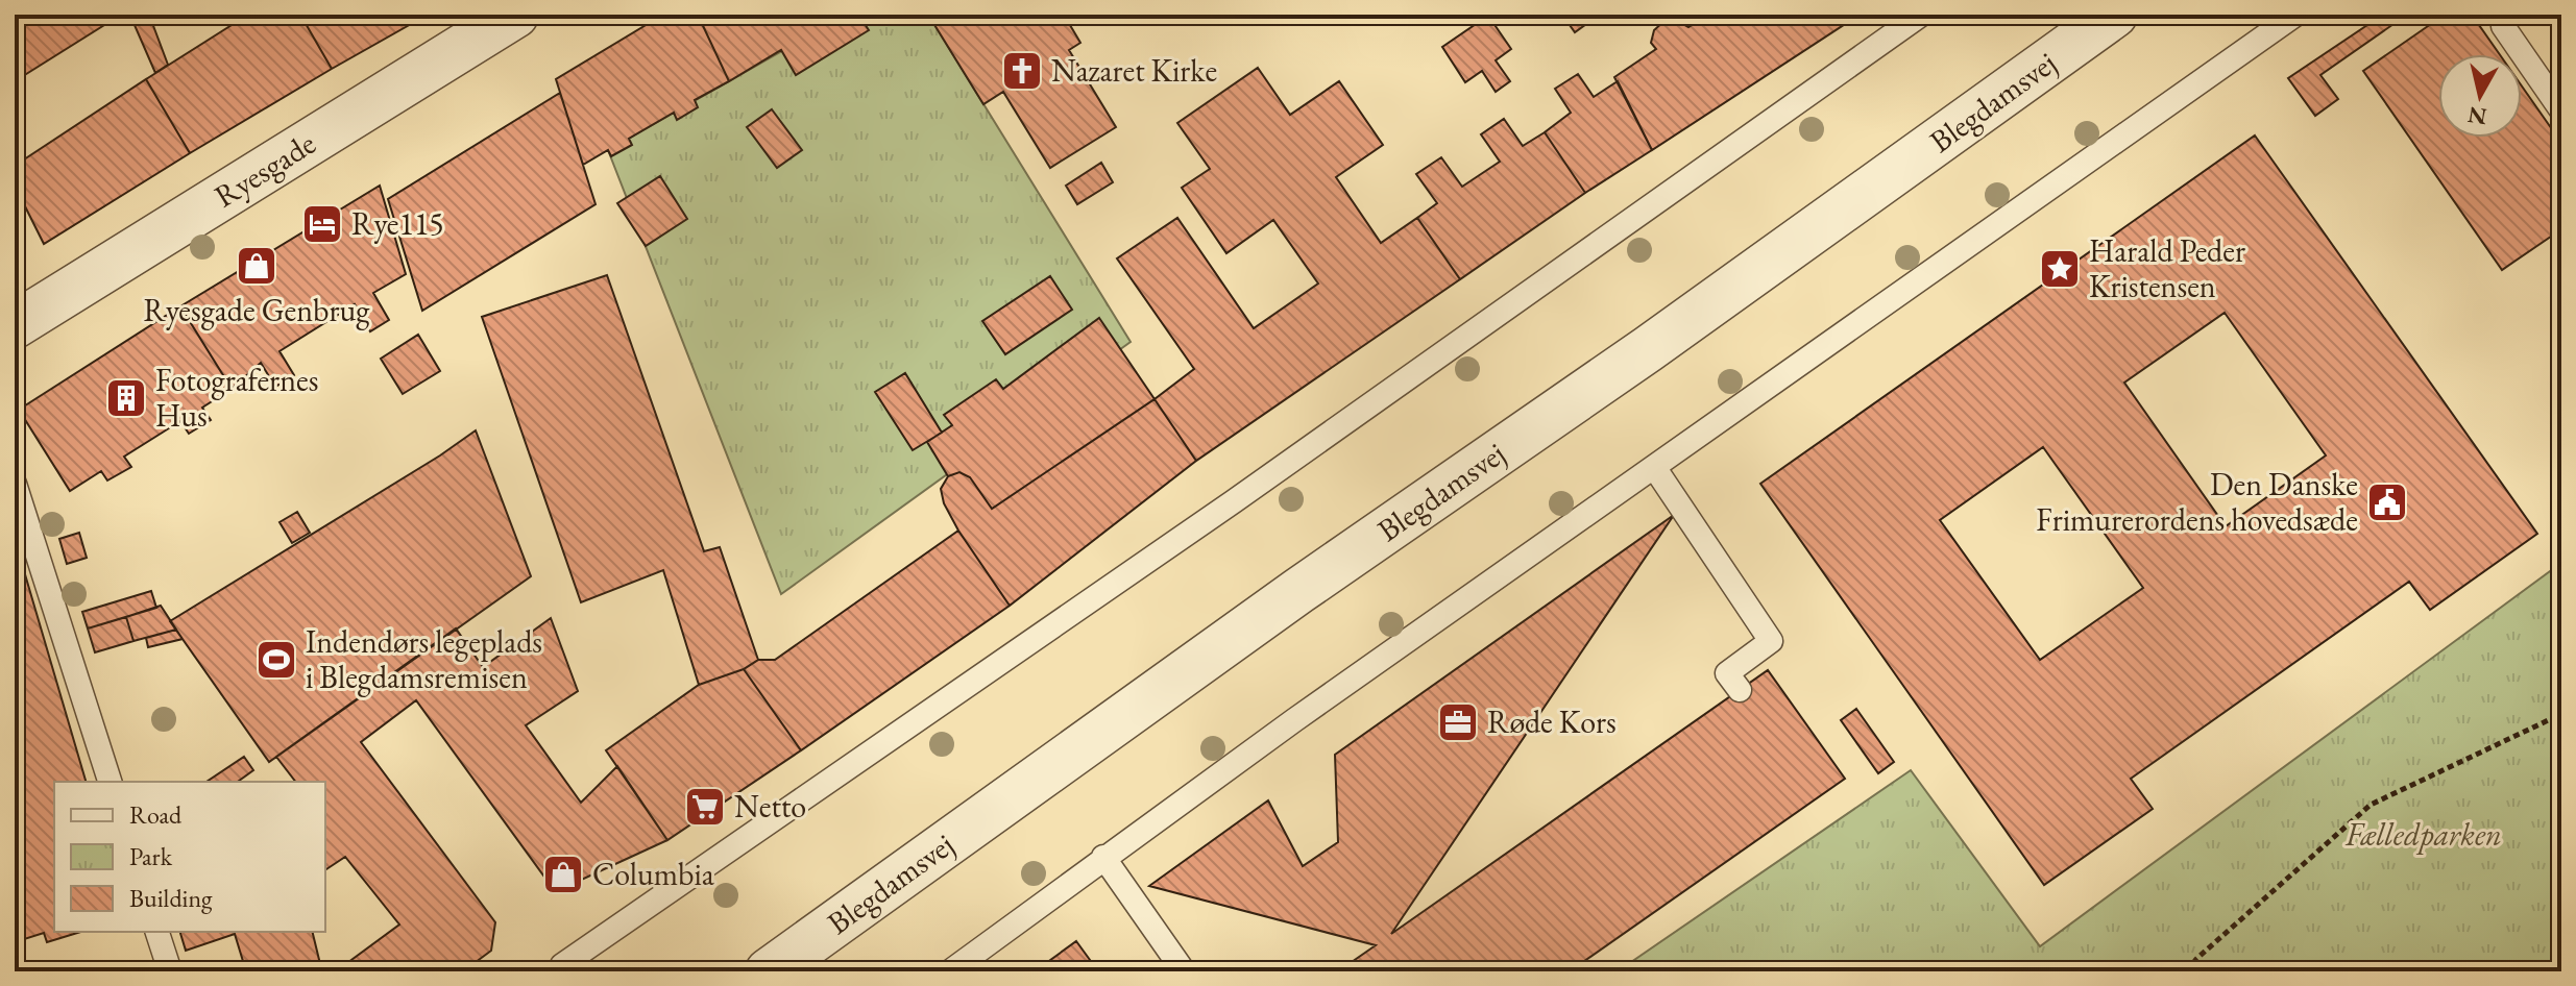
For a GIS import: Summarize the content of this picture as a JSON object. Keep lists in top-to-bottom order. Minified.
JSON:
{"streets":{"street":["Blegdamsvej","Ryesgade"]},"parks":["Fælledparken"],"places":{"church":["Nazaret Kirke"],"hotel":["Rye115"],"shop":["Ryesgade Genbrug","Columbia"],"place":["Harald Peder Kristensen"],"building":["Fotografernes Hus"],"public building":["Den Danske Frimurerordens hovedsæde"],"sports":["Indendørs legeplads i Blegdamsremisen"],"office":["Røde Kors"],"supermarket":["Netto"]},"legend":["Road","Park","Building"],"north":"bottom"}
